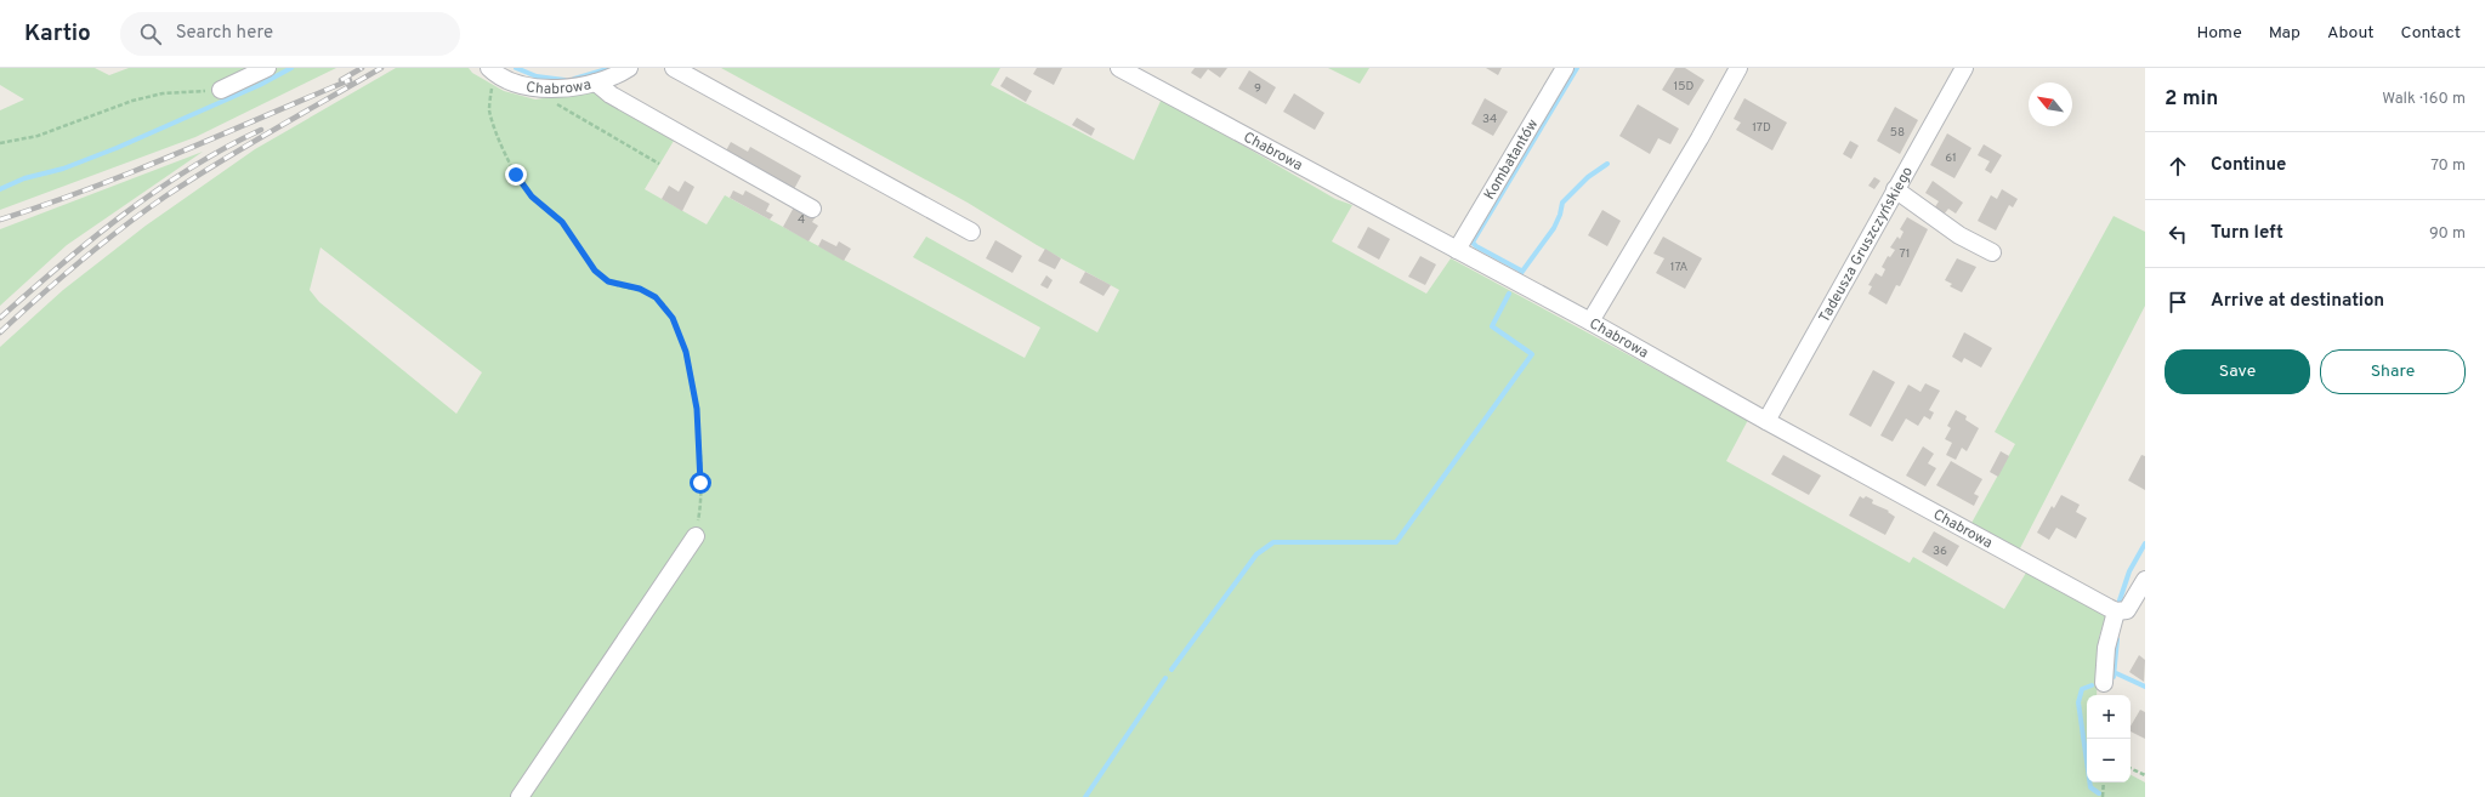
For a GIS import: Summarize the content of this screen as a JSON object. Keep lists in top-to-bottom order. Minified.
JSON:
{"streets":{"street":["Chabrowa","Kombatantów","Tadeusza Gruszczyńskiego"]},"crossings":[["Chabrowa","Kombatantów"],["Chabrowa","Tadeusza Gruszczyńskiego"]],"house_numbers":["15D","9","34","17D","58","61","4","71","17A","36"],"north":"top left","page":{"header":"Kartio","search":"Search here","nav":["Home","Map","About","Contact"],"heading":["2 min","Walk · 160 m"],"list":[["Continue","70 m"],["Turn left","90 m"],"Arrive at destination"],"buttons":["Save","Share"],"map_buttons":["+","−"]}}
